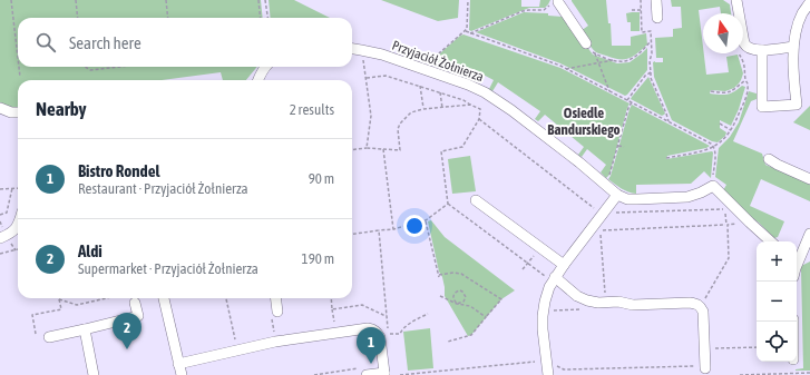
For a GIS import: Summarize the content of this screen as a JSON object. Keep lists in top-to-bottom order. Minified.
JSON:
{"streets":{"street":["Przyjaciół Żołnierza"]},"districts":["Osiedle Bandurskiego"],"north":"top","page":{"search":"Search here","heading":["Nearby","2 results"],"list":[{"mark":"1","name":"Bistro Rondel","note":"Restaurant · Przyjaciół Żołnierza","value":"90 m"},{"mark":"2","name":"Aldi","note":"Supermarket · Przyjaciół Żołnierza","value":"190 m"}],"map_buttons":["+","−"],"pins":["2","1"]}}
